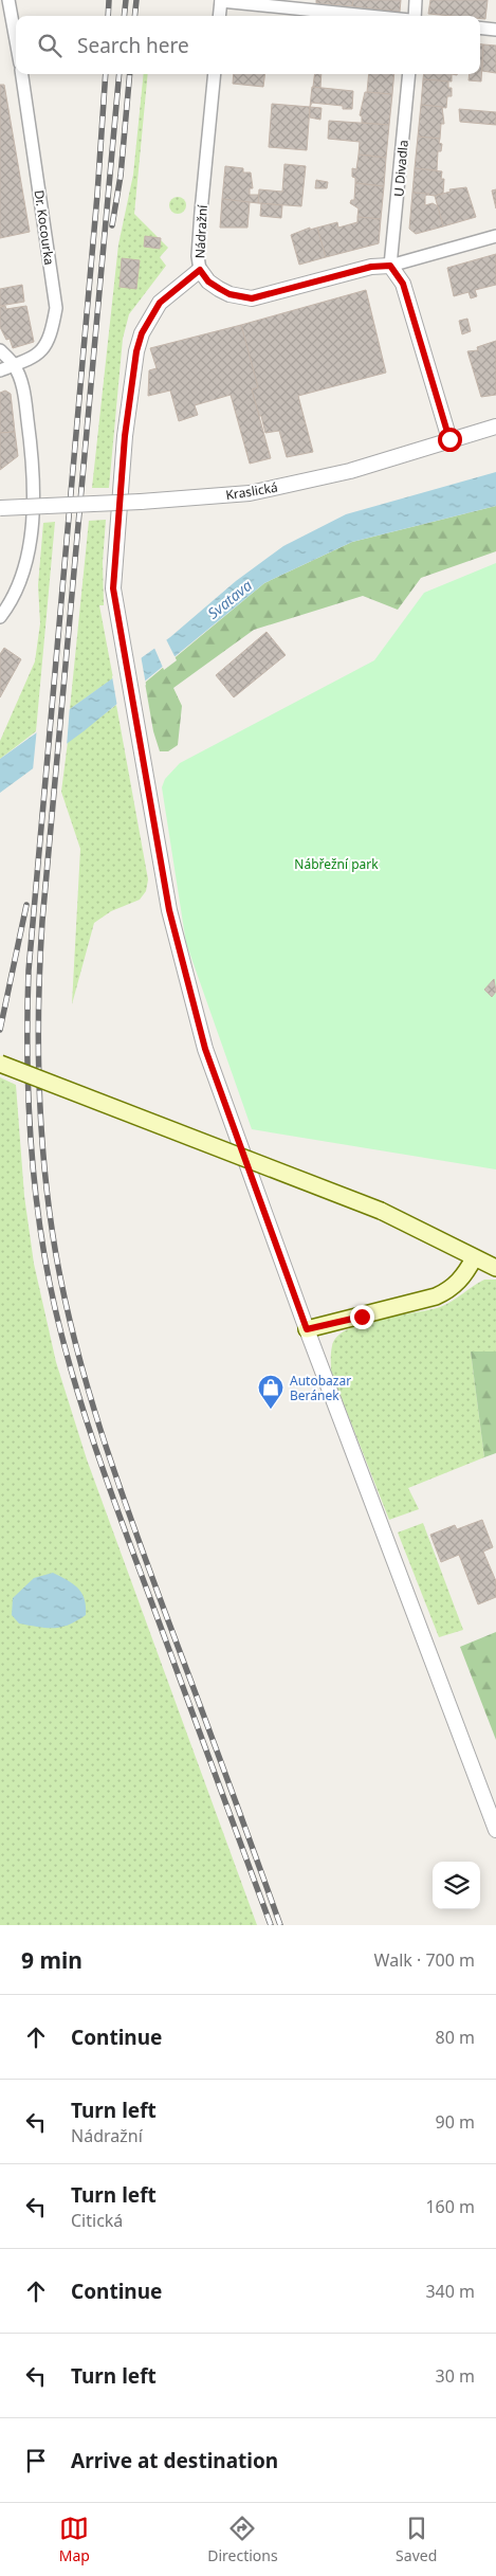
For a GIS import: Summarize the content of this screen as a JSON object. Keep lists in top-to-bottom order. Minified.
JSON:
{"streets":{"street":["U Divadla","Dr. Kocourka","Nádražní","Kraslická"]},"crossings":[["U Divadla","Nádražní"]],"water":["Svatava"],"parks":["Nábřežní park"],"places":{"shop":["Autobazar Beránek"]},"page":{"search":"Search here","heading":["9 min","Walk · 700 m"],"list":[["Continue","80 m"],["Turn left","Nádražní","90 m"],["Turn left","Citická","160 m"],["Continue","340 m"],["Turn left","30 m"],"Arrive at destination"],"nav":["Map","Directions","Saved"]}}
